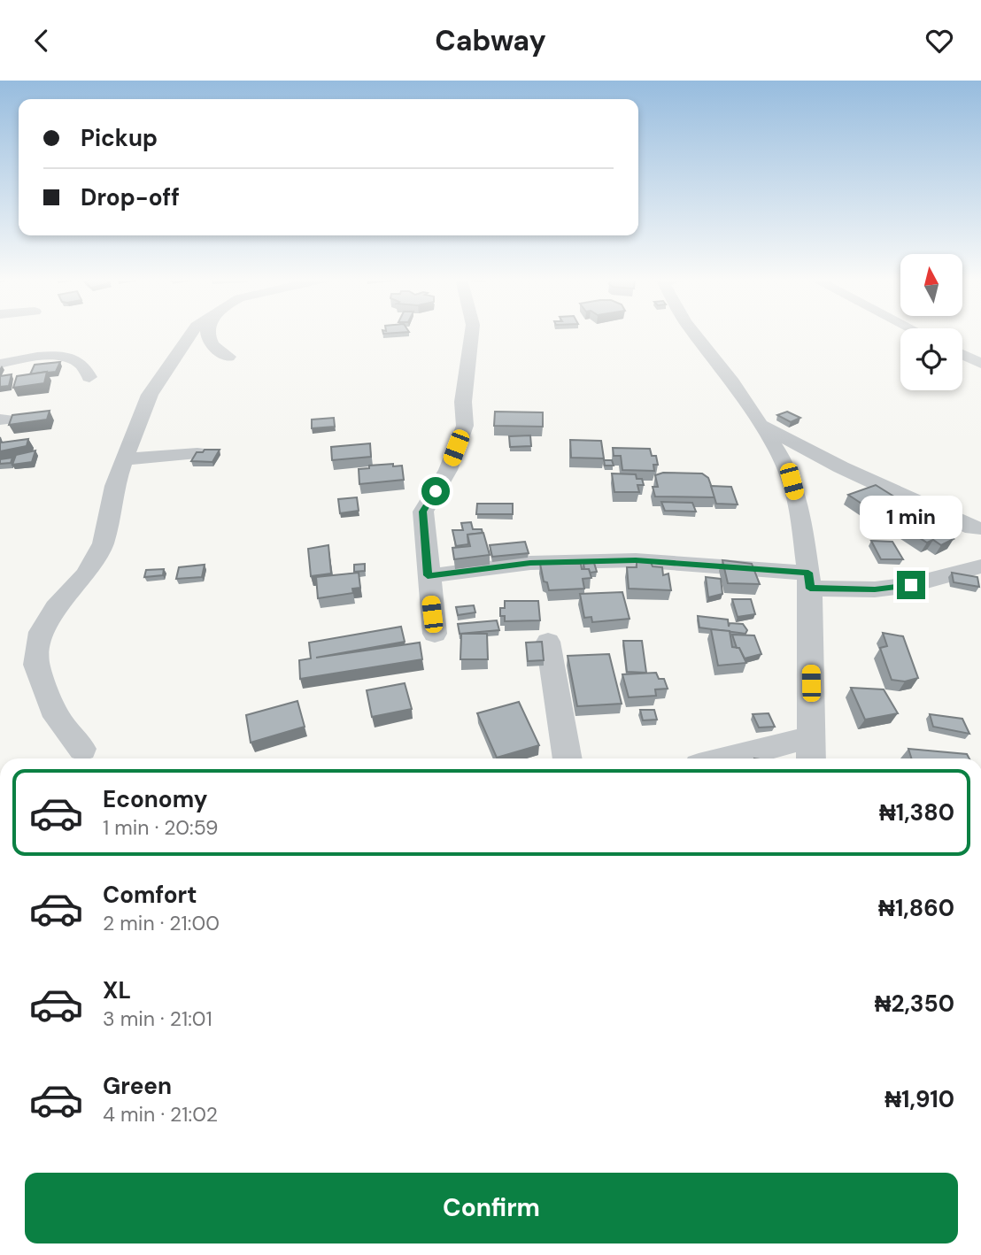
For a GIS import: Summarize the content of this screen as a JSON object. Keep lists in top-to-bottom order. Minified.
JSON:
{"north":"top","page":{"header":"Cabway","banner":["Pickup","Drop-off"],"bubble":"1 min","list":[{"name":"Economy","note":"1 min · 20:59","value":"₦1,380"},{"name":"Comfort","note":"2 min · 21:00","value":"₦1,860"},{"name":"XL","note":"3 min · 21:01","value":"₦2,350"},{"name":"Green","note":"4 min · 21:02","value":"₦1,910"}],"buttons":"Confirm"}}
